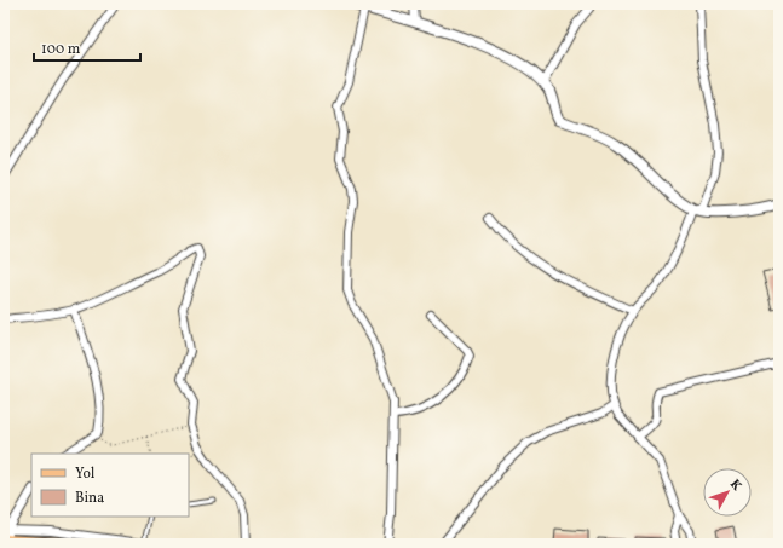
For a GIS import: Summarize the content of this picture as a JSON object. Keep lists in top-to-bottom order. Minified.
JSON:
{"legend":["Yol","Bina"],"scale_bar":"100 m","north":"top right"}
